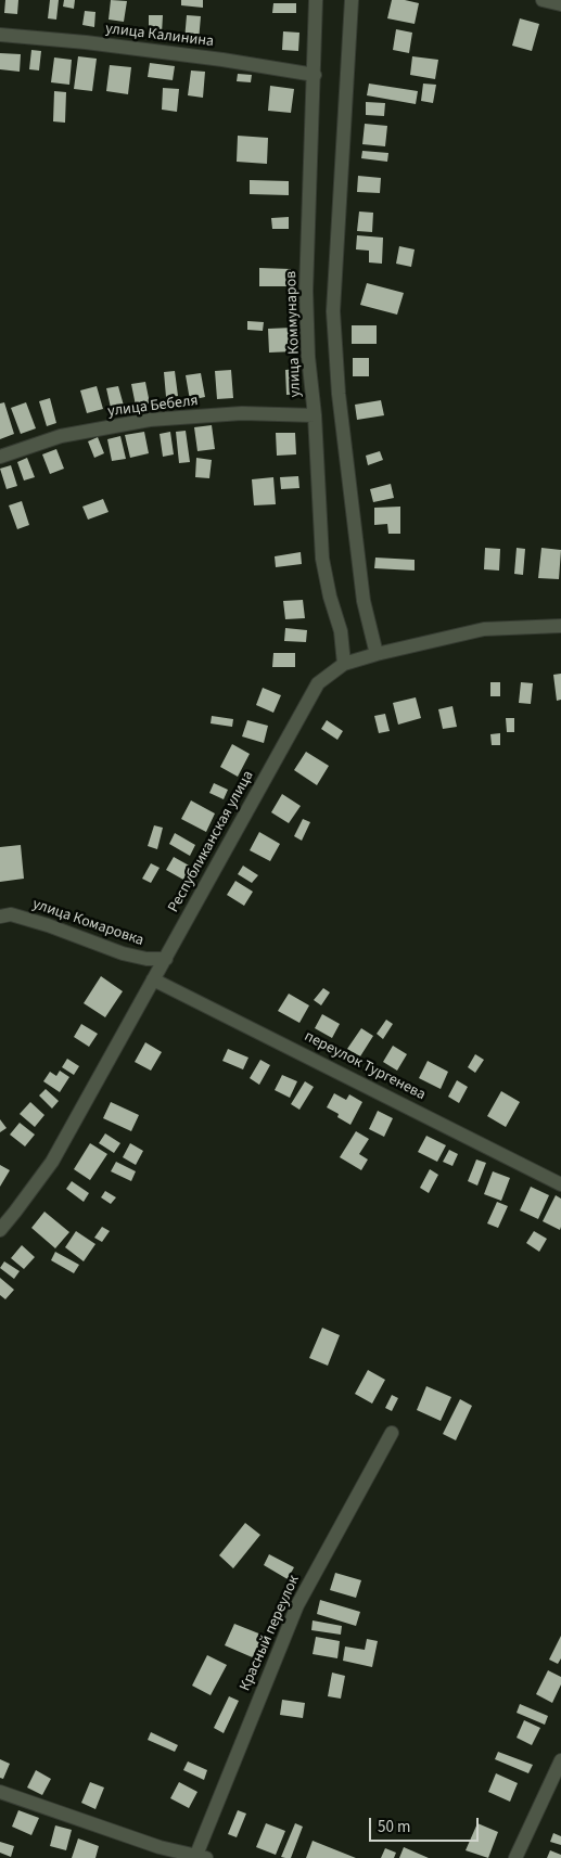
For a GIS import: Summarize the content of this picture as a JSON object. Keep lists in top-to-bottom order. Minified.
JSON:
{"streets":{"street":["улица Калинина","улица Коммунаров","улица Бебеля","Республиканская улица","улица Комаровка","переулок Тургенева","Красный переулок"]},"crossings":[["улица Калинина","улица Коммунаров"],["улица Коммунаров","улица Бебеля"],["улица Коммунаров","Республиканская улица"],["Республиканская улица","улица Комаровка"],["Республиканская улица","переулок Тургенева"]],"scale_bar":"50 m"}
